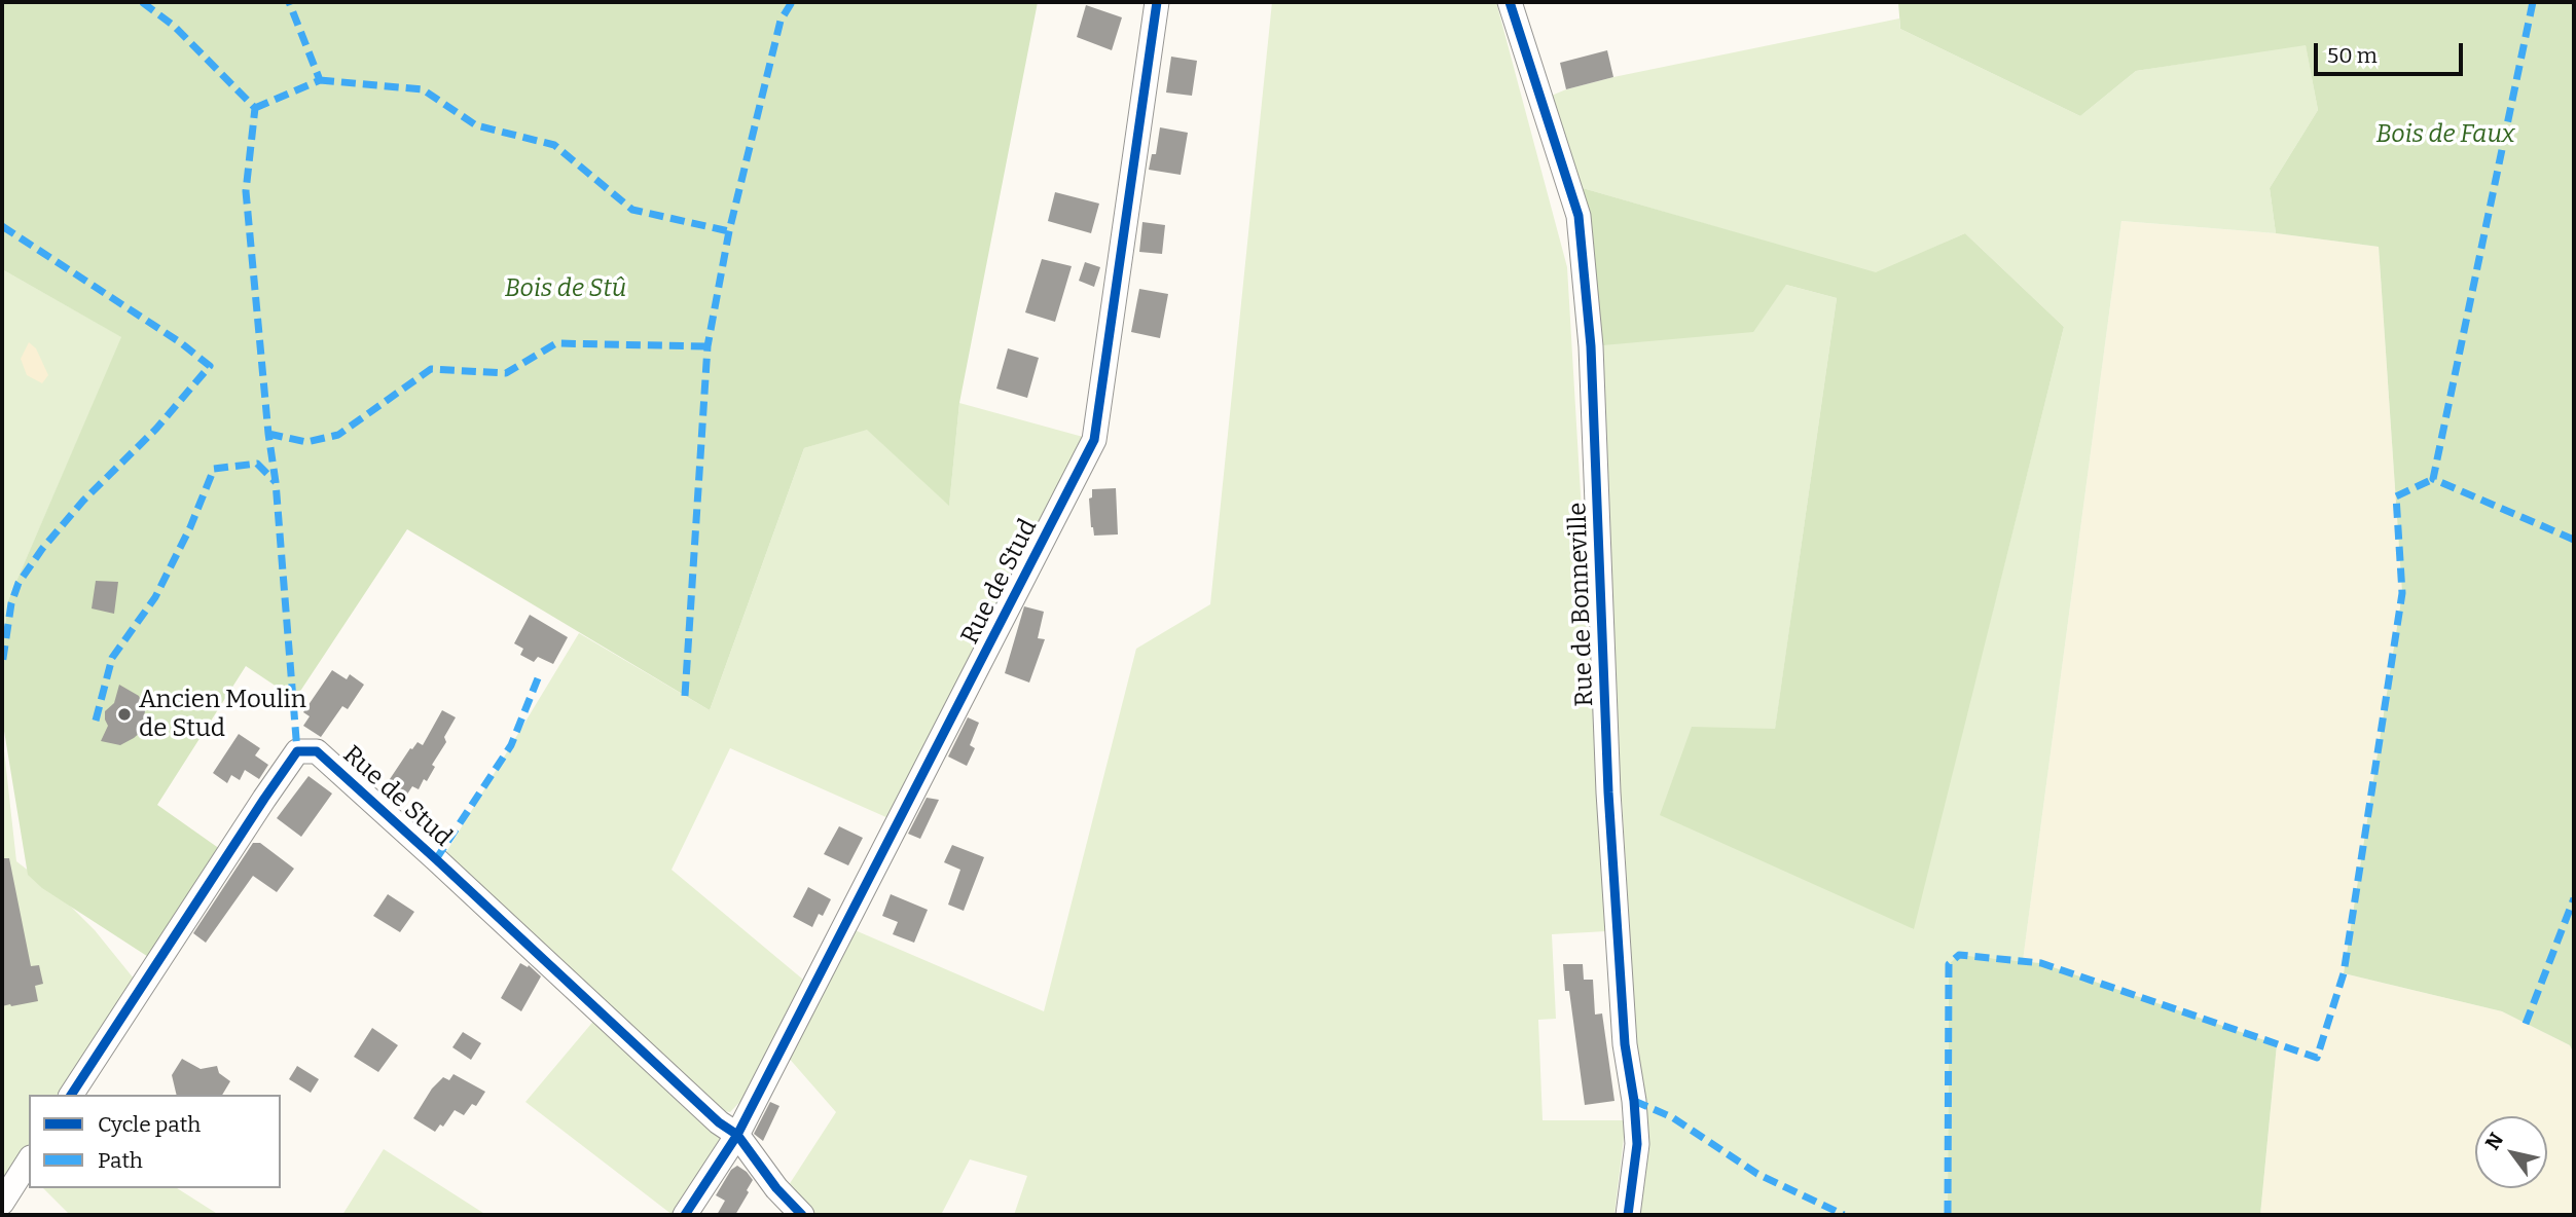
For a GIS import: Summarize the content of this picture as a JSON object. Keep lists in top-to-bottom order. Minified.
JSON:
{"streets":{"street":["Rue de Stud","Rue de Bonneville"]},"parks":["Bois de Faux","Bois de Stû"],"places":["Ancien Moulin de Stud"],"legend":["Cycle path","Path"],"scale_bar":"50 m","north":"top left"}
